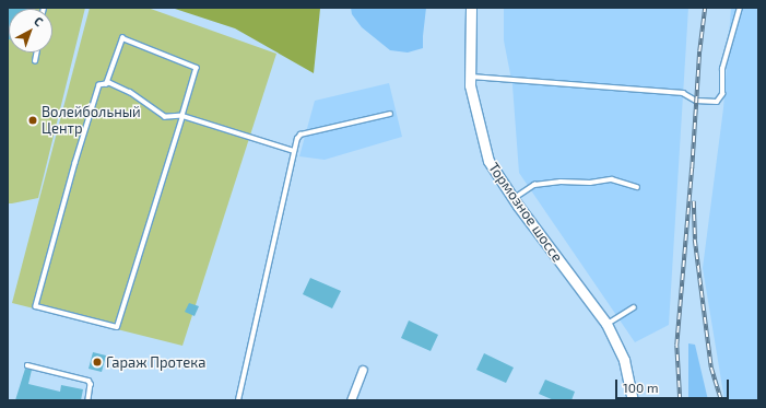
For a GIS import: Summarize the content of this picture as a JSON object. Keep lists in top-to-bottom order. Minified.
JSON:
{"streets":{"street":["Тормозное шоссе"]},"places":["Волейбольный Центр","Гараж Протека"],"scale_bar":"100 m","north":"top right"}
